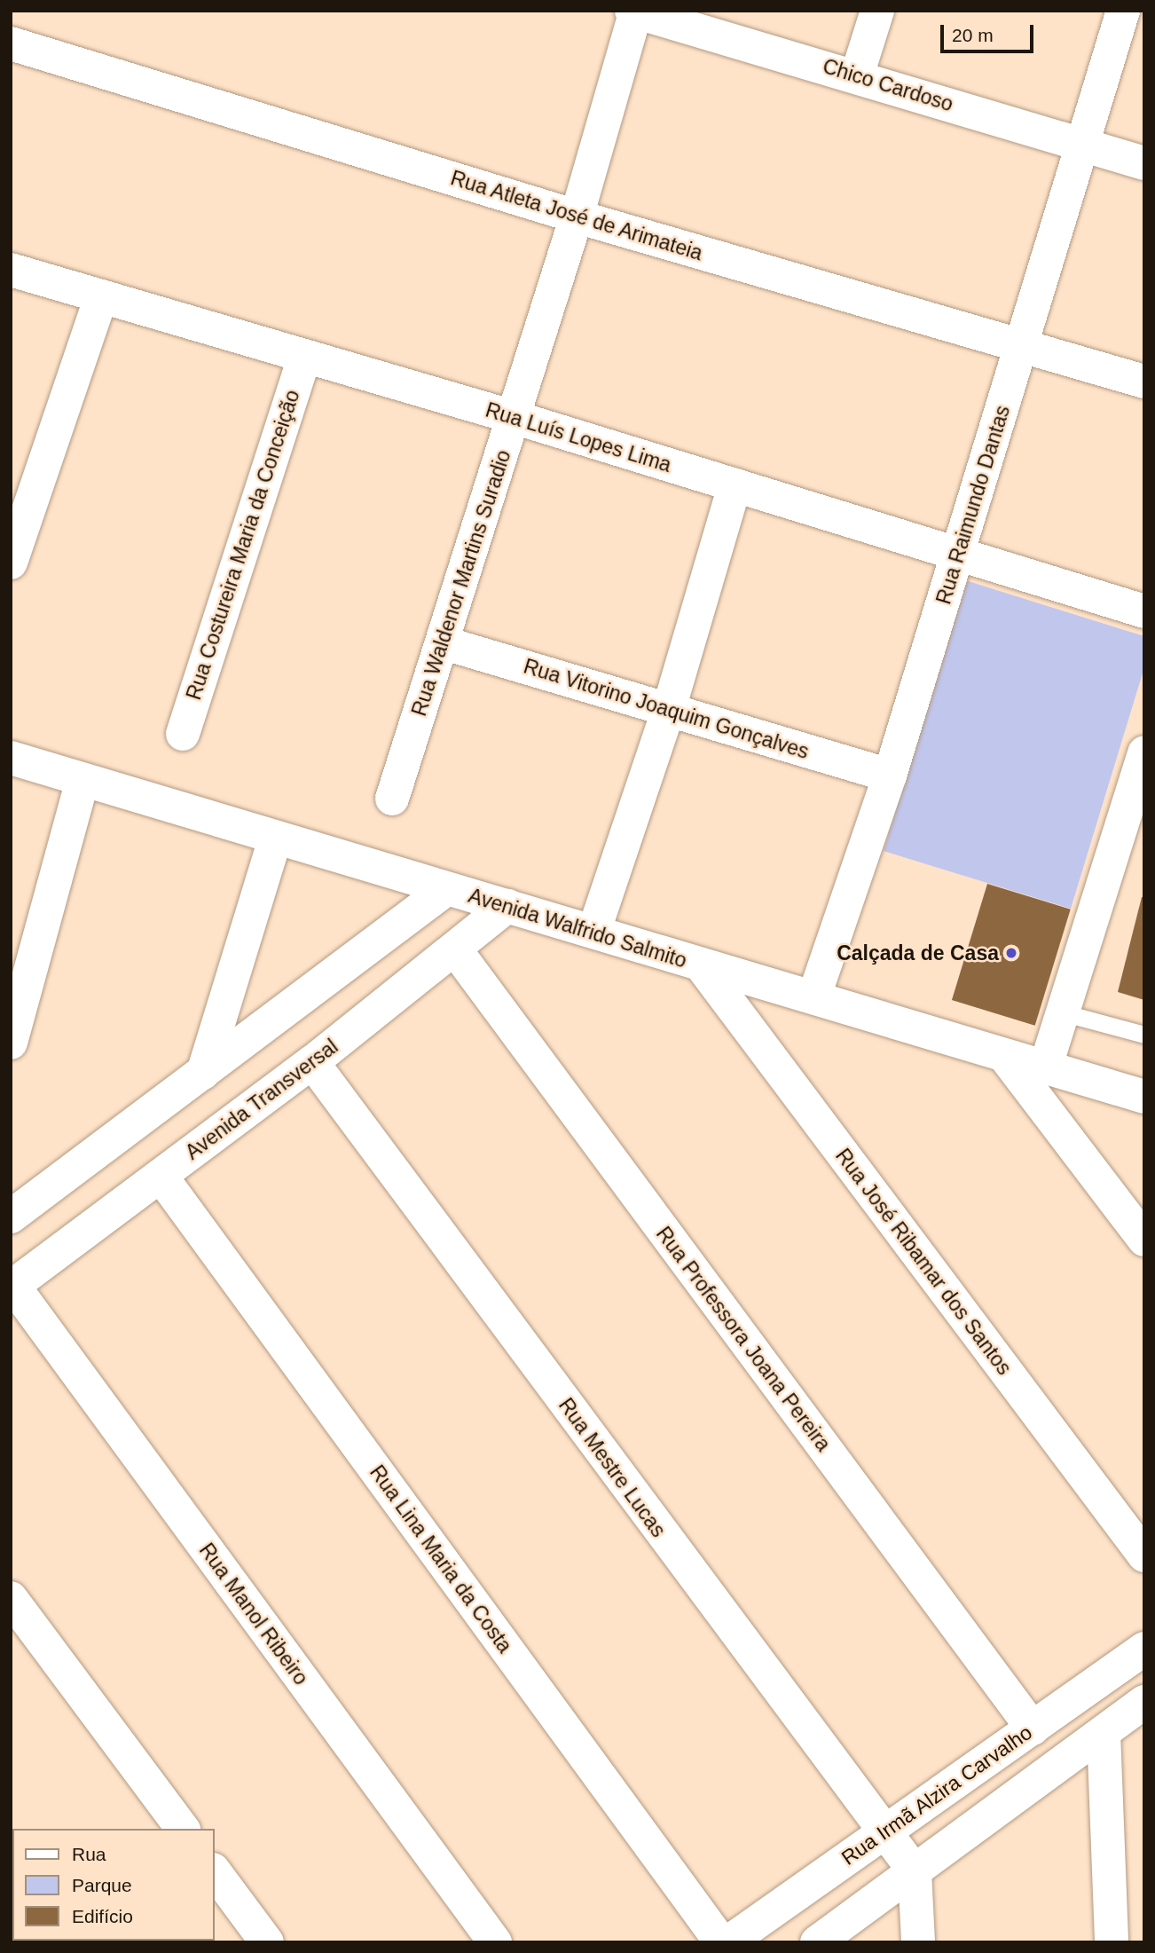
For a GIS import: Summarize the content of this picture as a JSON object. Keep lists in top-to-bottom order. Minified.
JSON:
{"streets":{"street":["Chico Cardoso","Rua Atleta José de Arimateia","Rua Luís Lopes Lima","Rua Raimundo Dantas","Rua Costureira Maria da Conceição","Rua Waldenor Martins Suradio","Rua Vitorino Joaquim Gonçalves","Avenida Walfrido Salmito","Avenida Transversal","Rua José Ribamar dos Santos","Rua Professora Joana Pereira","Rua Mestre Lucas","Rua Lina Maria da Costa","Rua Manol Ribeiro","Rua Irmã Alzira Carvalho"]},"crossings":[["Chico Cardoso","Rua Raimundo Dantas"],["Chico Cardoso","Rua Waldenor Martins Suradio"],["Rua Atleta José de Arimateia","Rua Raimundo Dantas"],["Rua Atleta José de Arimateia","Rua Waldenor Martins Suradio"],["Rua Luís Lopes Lima","Rua Raimundo Dantas"],["Rua Luís Lopes Lima","Rua Costureira Maria da Conceição"],["Rua Luís Lopes Lima","Rua Waldenor Martins Suradio"],["Rua Raimundo Dantas","Rua Vitorino Joaquim Gonçalves"],["Rua Raimundo Dantas","Avenida Walfrido Salmito"],["Rua Waldenor Martins Suradio","Rua Vitorino Joaquim Gonçalves"],["Avenida Walfrido Salmito","Avenida Transversal"],["Avenida Walfrido Salmito","Rua José Ribamar dos Santos"],["Avenida Transversal","Rua Professora Joana Pereira"],["Avenida Transversal","Rua Mestre Lucas"],["Avenida Transversal","Rua Lina Maria da Costa"],["Avenida Transversal","Rua Manol Ribeiro"],["Rua Professora Joana Pereira","Rua Irmã Alzira Carvalho"],["Rua Mestre Lucas","Rua Irmã Alzira Carvalho"]],"places":["Calçada de Casa"],"legend":["Rua","Parque","Edifício"],"scale_bar":"20 m"}
